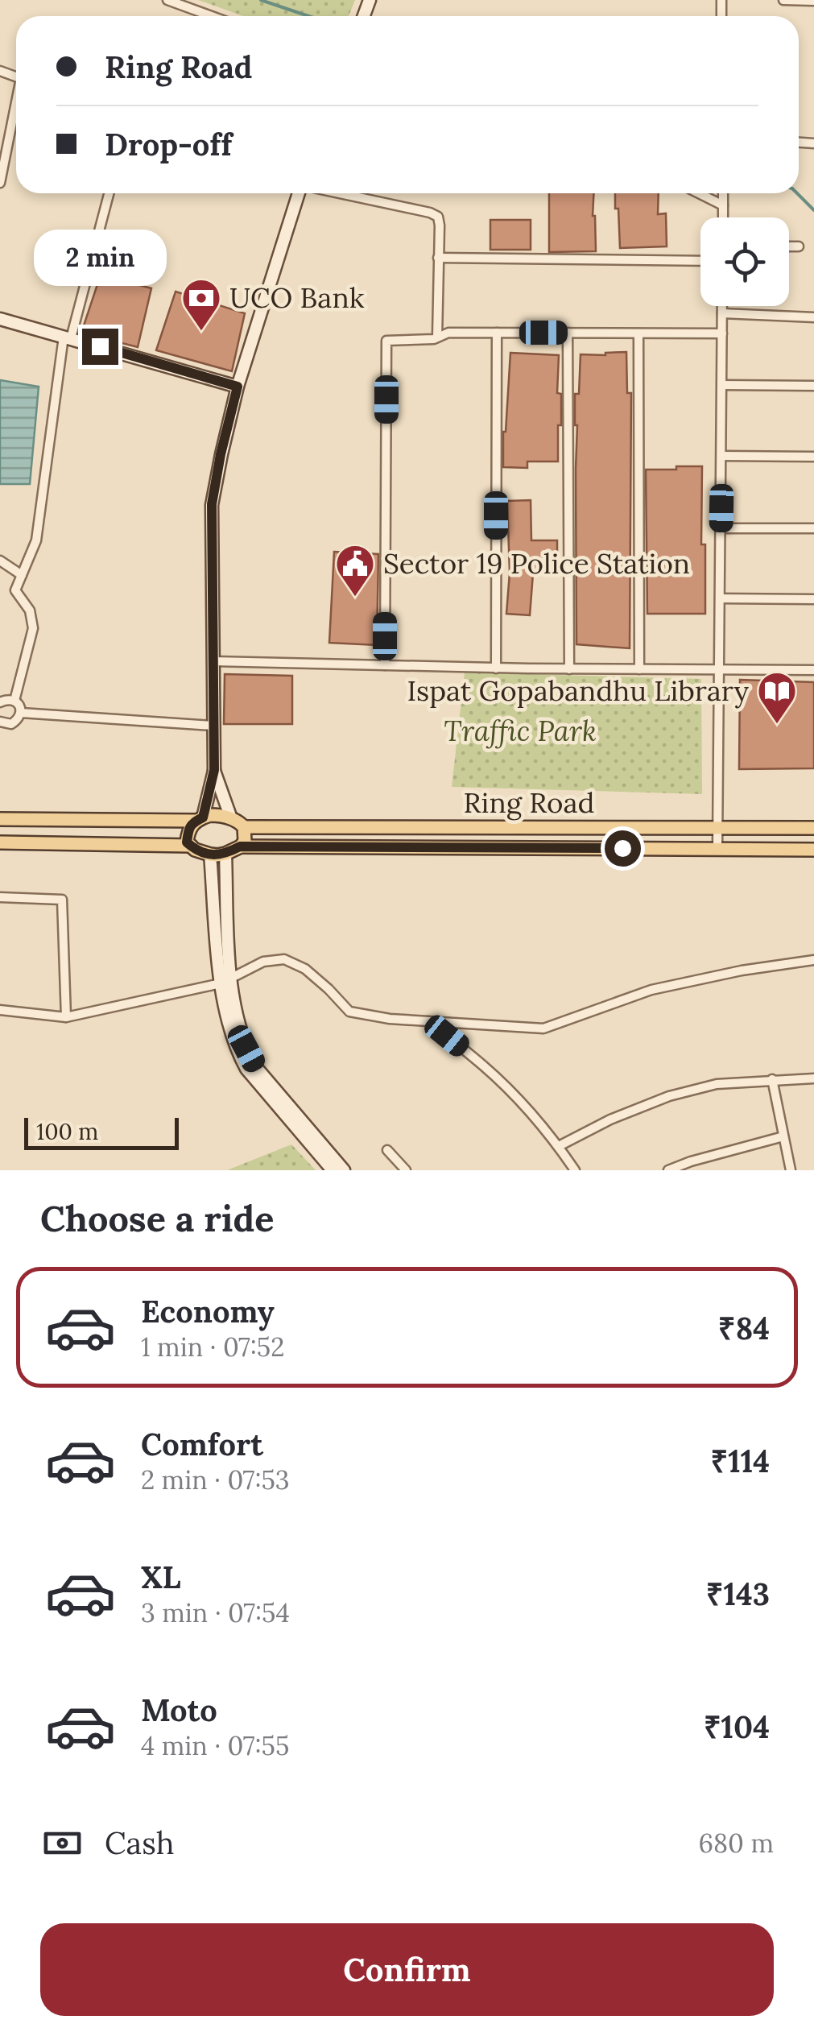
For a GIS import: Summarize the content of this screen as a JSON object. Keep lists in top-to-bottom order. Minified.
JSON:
{"streets":{"main road":["Ring Road"]},"parks":["Traffic Park"],"places":{"bank":["UCO Bank"],"public building":["Sector 19 Police Station"],"library":["Ispat Gopabandhu Library"]},"scale_bar":"100 m","page":{"banner":["Ring Road","Drop-off"],"bubble":"2 min","scale":"100 m","heading":"Choose a ride","list":[{"name":"Economy","note":"1 min · 07:52","value":"₹84"},{"name":"Comfort","note":"2 min · 07:53","value":"₹114"},{"name":"XL","note":"3 min · 07:54","value":"₹143"},{"name":"Moto","note":"4 min · 07:55","value":"₹104"}],"pay":["Cash","680 m"],"buttons":"Confirm"}}
